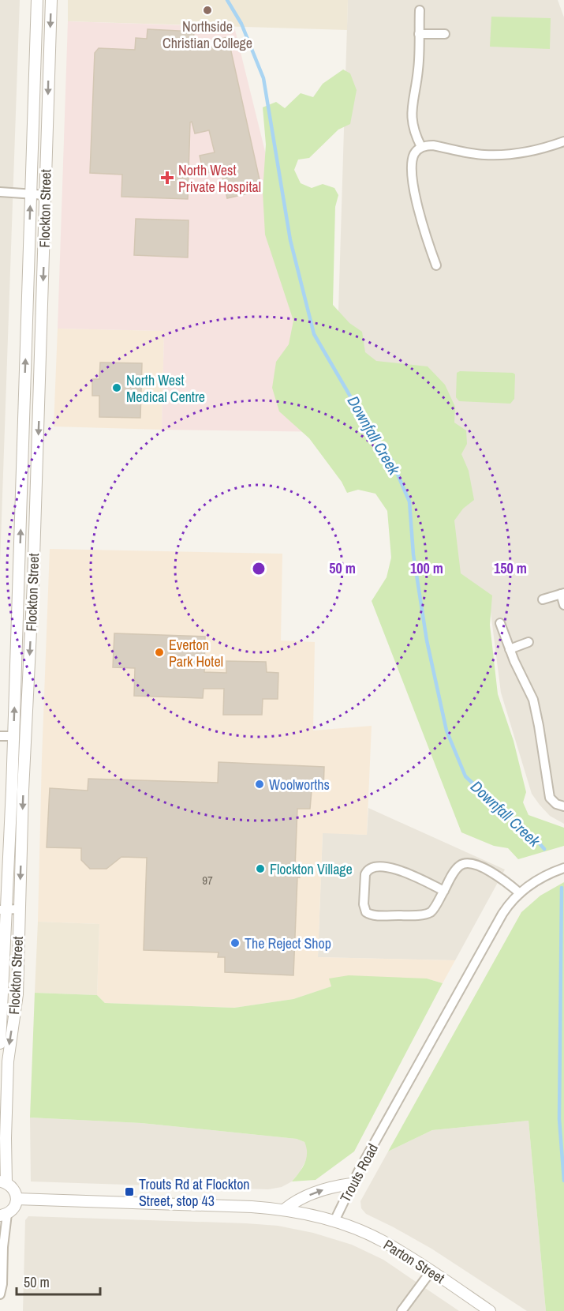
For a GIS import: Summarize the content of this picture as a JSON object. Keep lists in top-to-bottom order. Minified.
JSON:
{"streets":{"street":["Flockton Street","Trouts Road","Parton Street"]},"crossings":[["Trouts Road","Parton Street"]],"water":["Downfall Creek"],"places":{"other":["Northside Christian College","North West Medical Centre","Everton Park Hotel","Woolworths","Flockton Village","The Reject Shop"],"health":["North West Private Hospital"],"transit":["Trouts Rd at Flockton Street, stop 43"]},"house_numbers":["97"],"scale_bar":"50 m","rings":["50 m","100 m","150 m"]}
